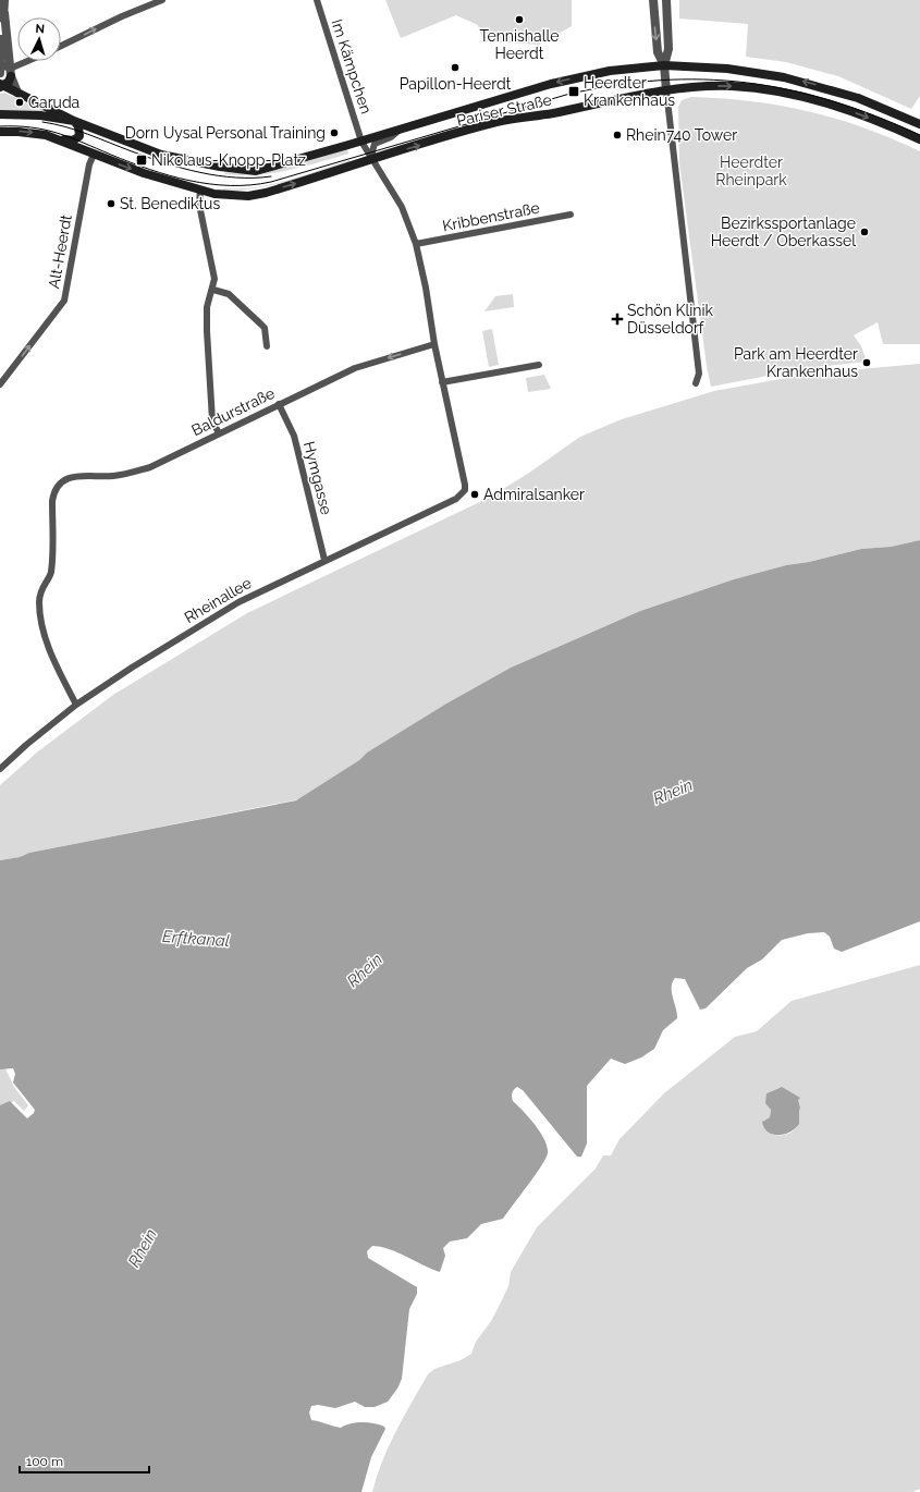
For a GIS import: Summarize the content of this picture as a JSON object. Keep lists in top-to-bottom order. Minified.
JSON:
{"streets":{"main road":["Pariser Straße"],"street":["Im Kämpchen","Kribbenstraße","Alt-Heerdt","Baldurstraße","Hymgasse","Rheinallee"]},"crossings":[["Im Kämpchen","Pariser Straße"],["Baldurstraße","Hymgasse"],["Baldurstraße","Rheinallee"],["Hymgasse","Rheinallee"]],"one_way":["Alt-Heerdt"],"water":["Rhein","Erftkanal"],"parks":["Heerdter Rheinpark"],"places":{"other":["Tennishalle Heerdt","Papillon-Heerdt","Garuda","Dorn Uysal Personal Training","Rhein740 Tower","St. Benediktus","Bezirkssportanlage Heerdt / Oberkassel","Park am Heerdter Krankenhaus","Admiralsanker"],"transit":["Heerdter Krankenhaus","Nikolaus-Knopp-Platz"],"health":["Schön Klinik Düsseldorf"]},"scale_bar":"100 m","north":"top"}
